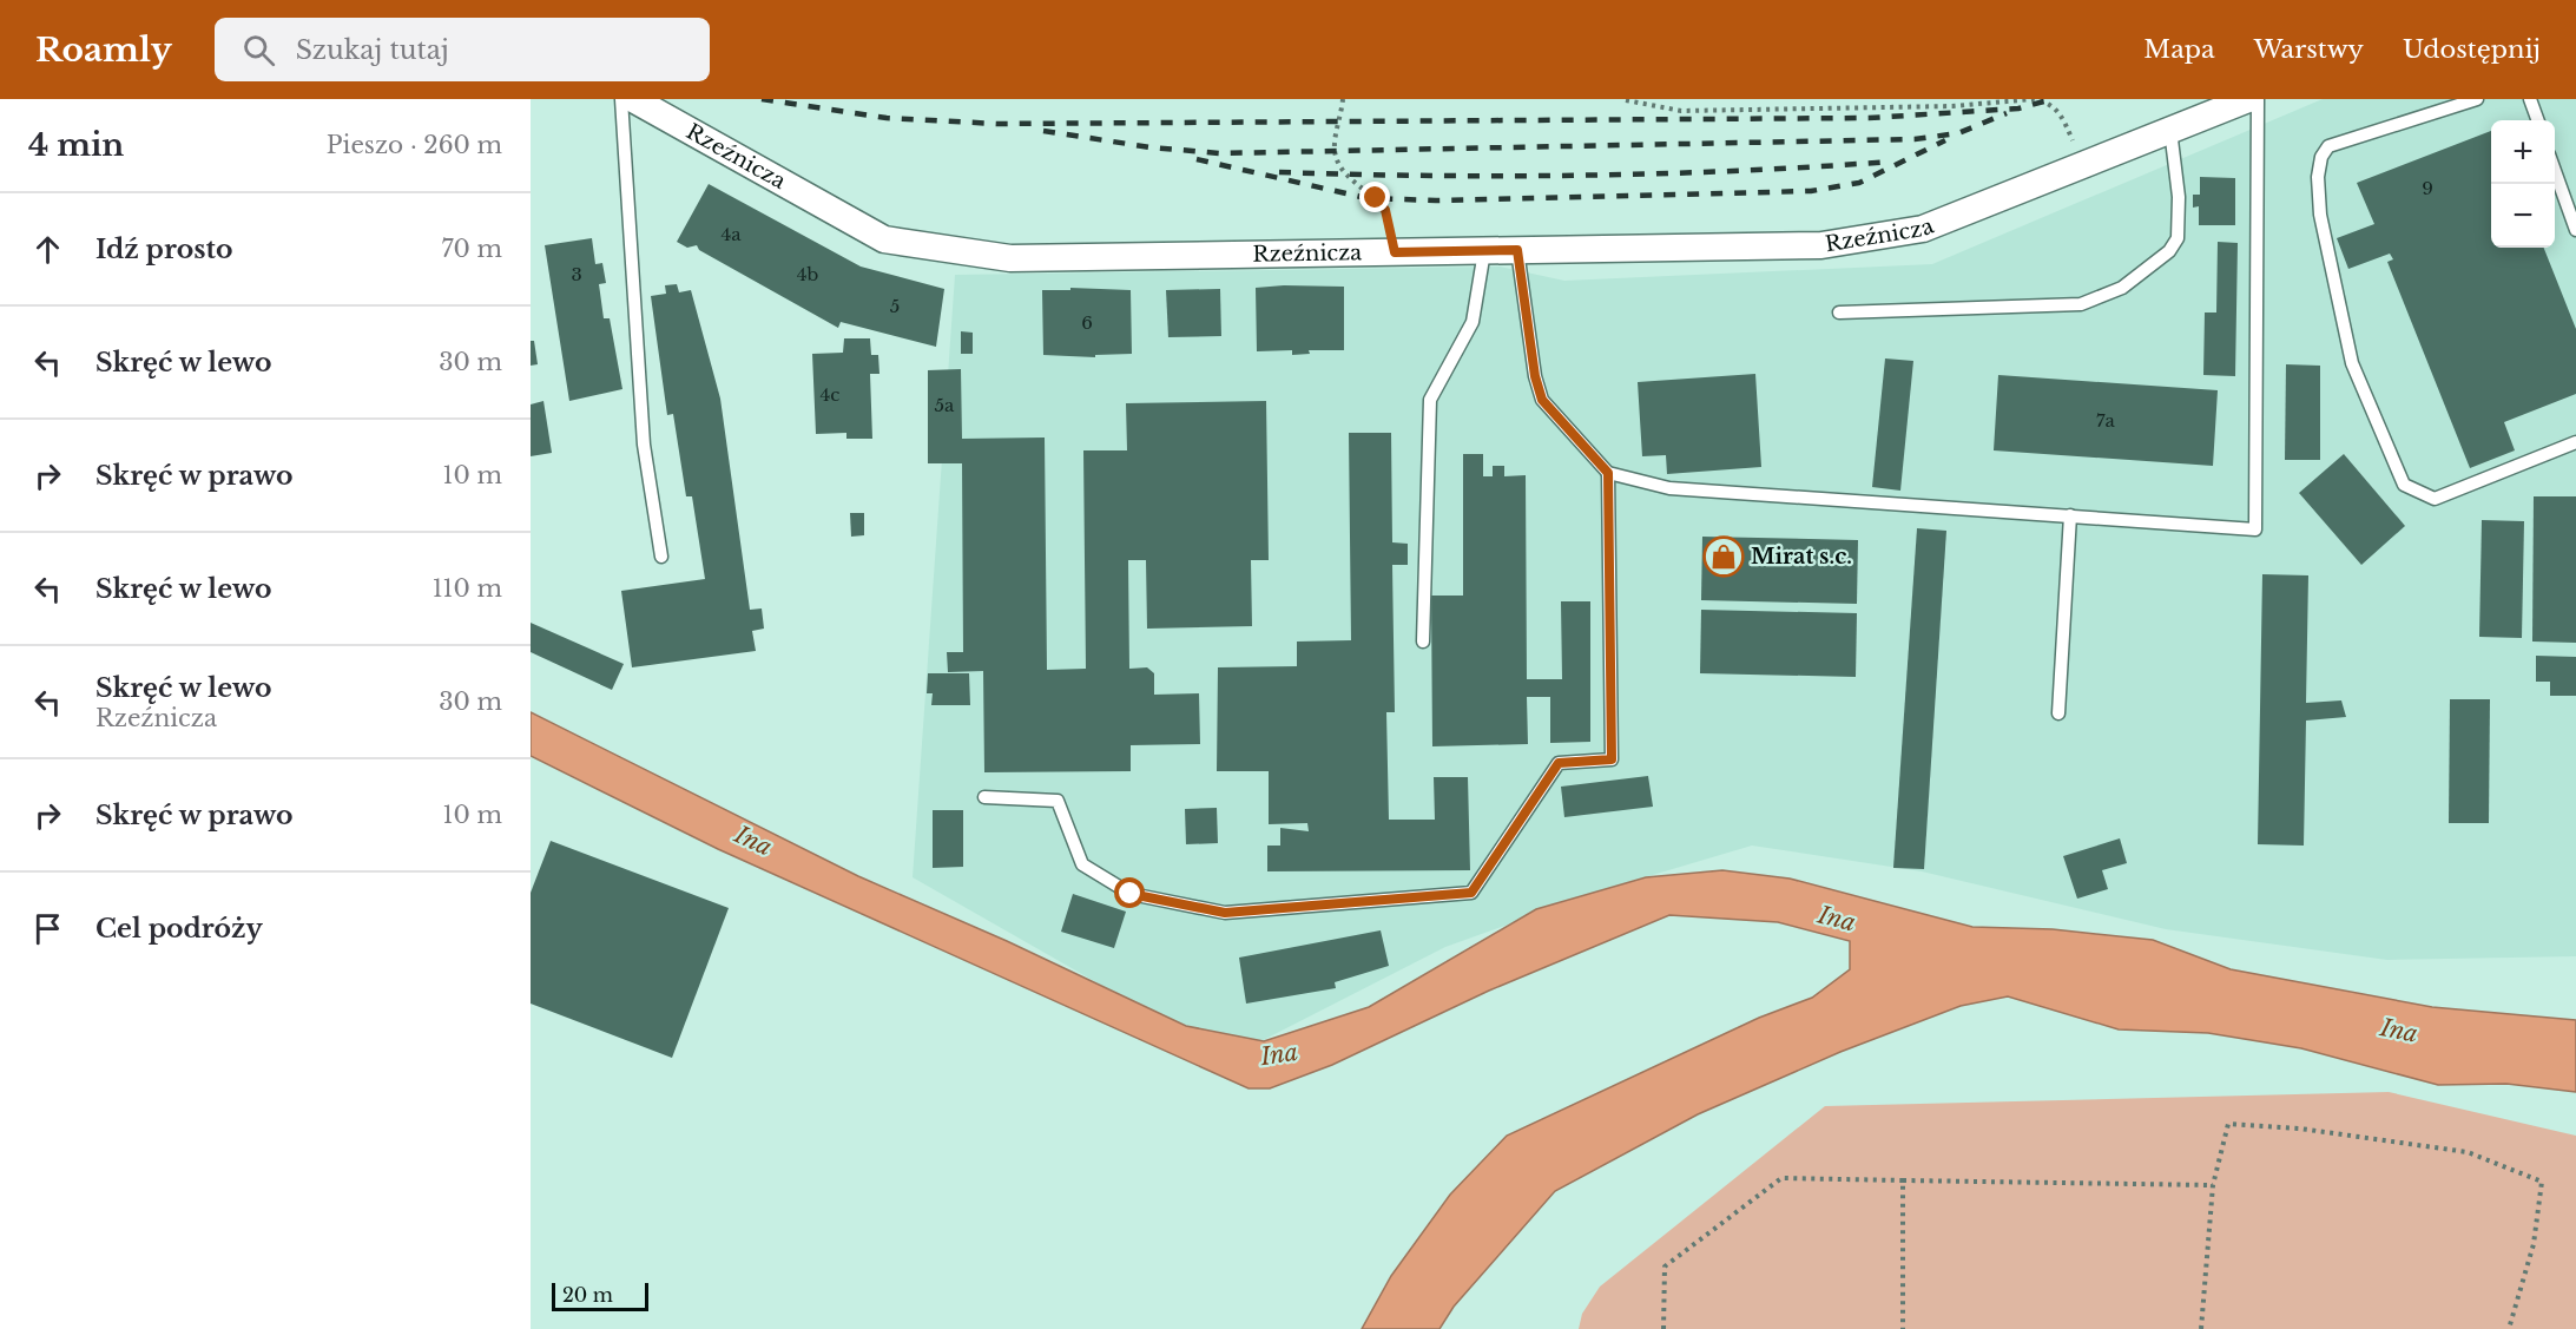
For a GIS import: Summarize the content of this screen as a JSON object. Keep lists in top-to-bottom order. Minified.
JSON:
{"streets":{"street":["Rzeźnicza"]},"water":["Ina"],"places":{"shop":["Mirat s.c."]},"house_numbers":["9","4a","3","4b","5","6","4c","5a","7a"],"scale_bar":"20 m","page":{"header":"Roamly","search":"Szukaj tutaj","nav":["Mapa","Warstwy","Udostępnij"],"heading":["4 min","Pieszo · 260 m"],"map_buttons":["+","−"],"list":[["Idź prosto","70 m"],["Skręć w lewo","30 m"],["Skręć w prawo","10 m"],["Skręć w lewo","110 m"],["Skręć w lewo","Rzeźnicza","30 m"],["Skręć w prawo","10 m"],"Cel podróży"],"scale":"20 m"}}
